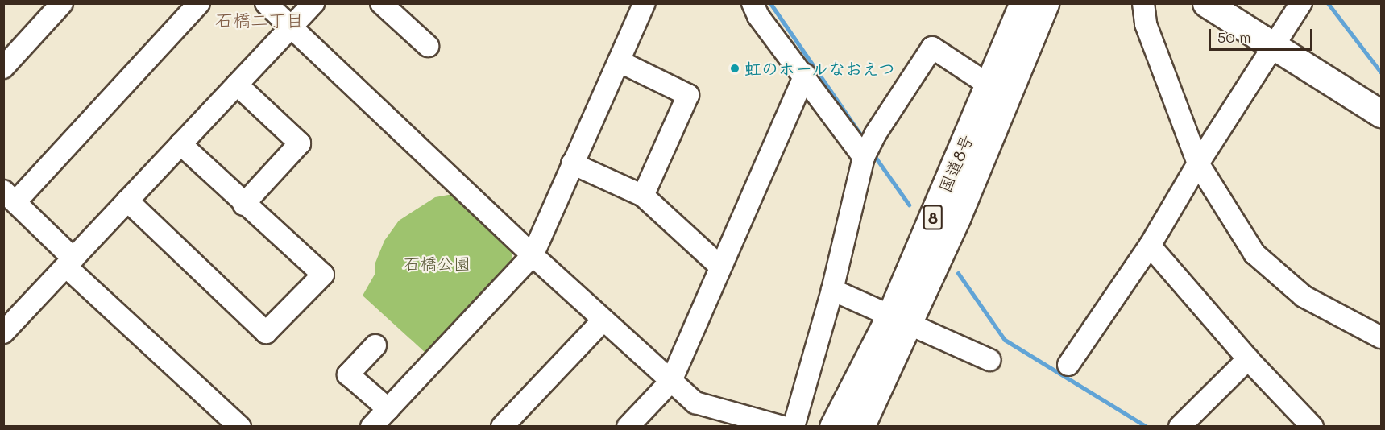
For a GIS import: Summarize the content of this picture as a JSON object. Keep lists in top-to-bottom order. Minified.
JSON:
{"streets":{"main road":["国道8号","8"]},"districts":["石橋二丁目"],"parks":["石橋公園"],"places":["虹のホールなおえつ"],"scale_bar":"50 m"}
